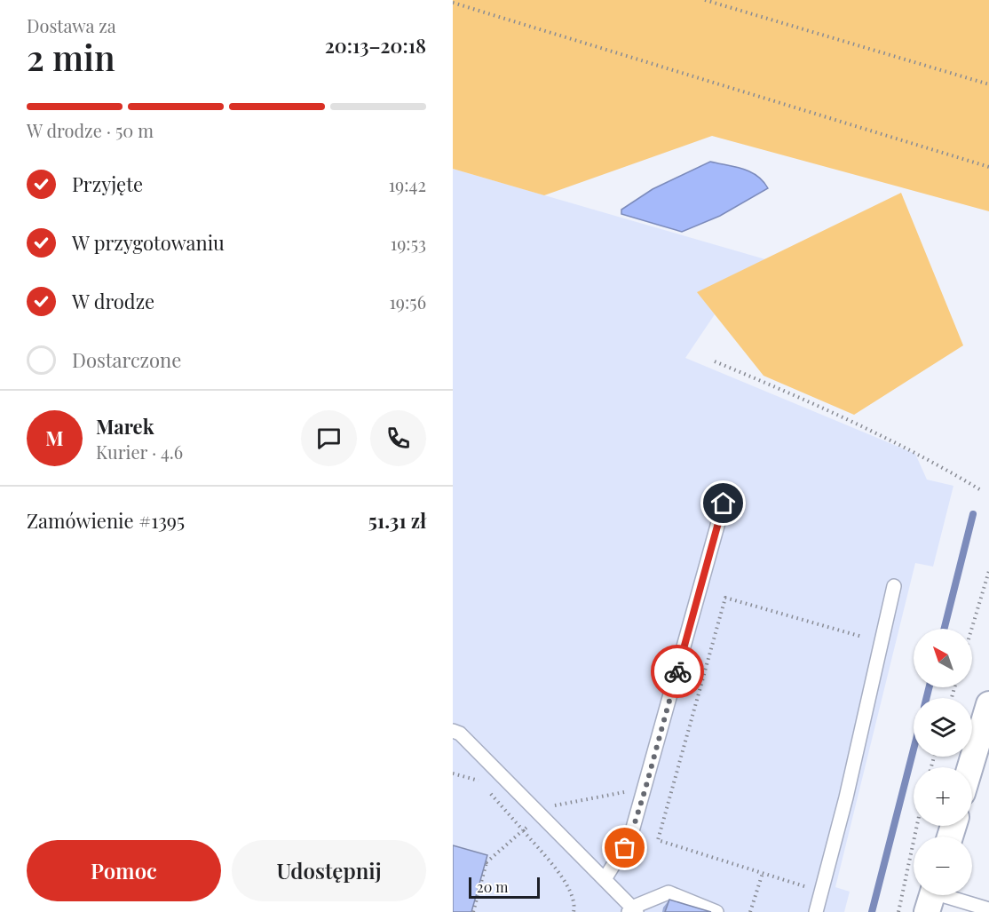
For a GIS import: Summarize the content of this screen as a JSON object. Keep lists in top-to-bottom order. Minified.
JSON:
{"scale_bar":"20 m","north":"top left","page":{"heading":["2 min","Dostawa za","20:13–20:18"],"panel":["Marek","Kurier · 4.6","Zamówienie #1395","51.31 zł"],"bar":"W drodze · 50 m","list":[["Przyjęte","19:42"],["W przygotowaniu","19:53"],["W drodze","19:56"],"Dostarczone"],"round":"M","map_buttons":["+","−"],"buttons":["Pomoc","Udostępnij"],"scale":"20 m"}}
